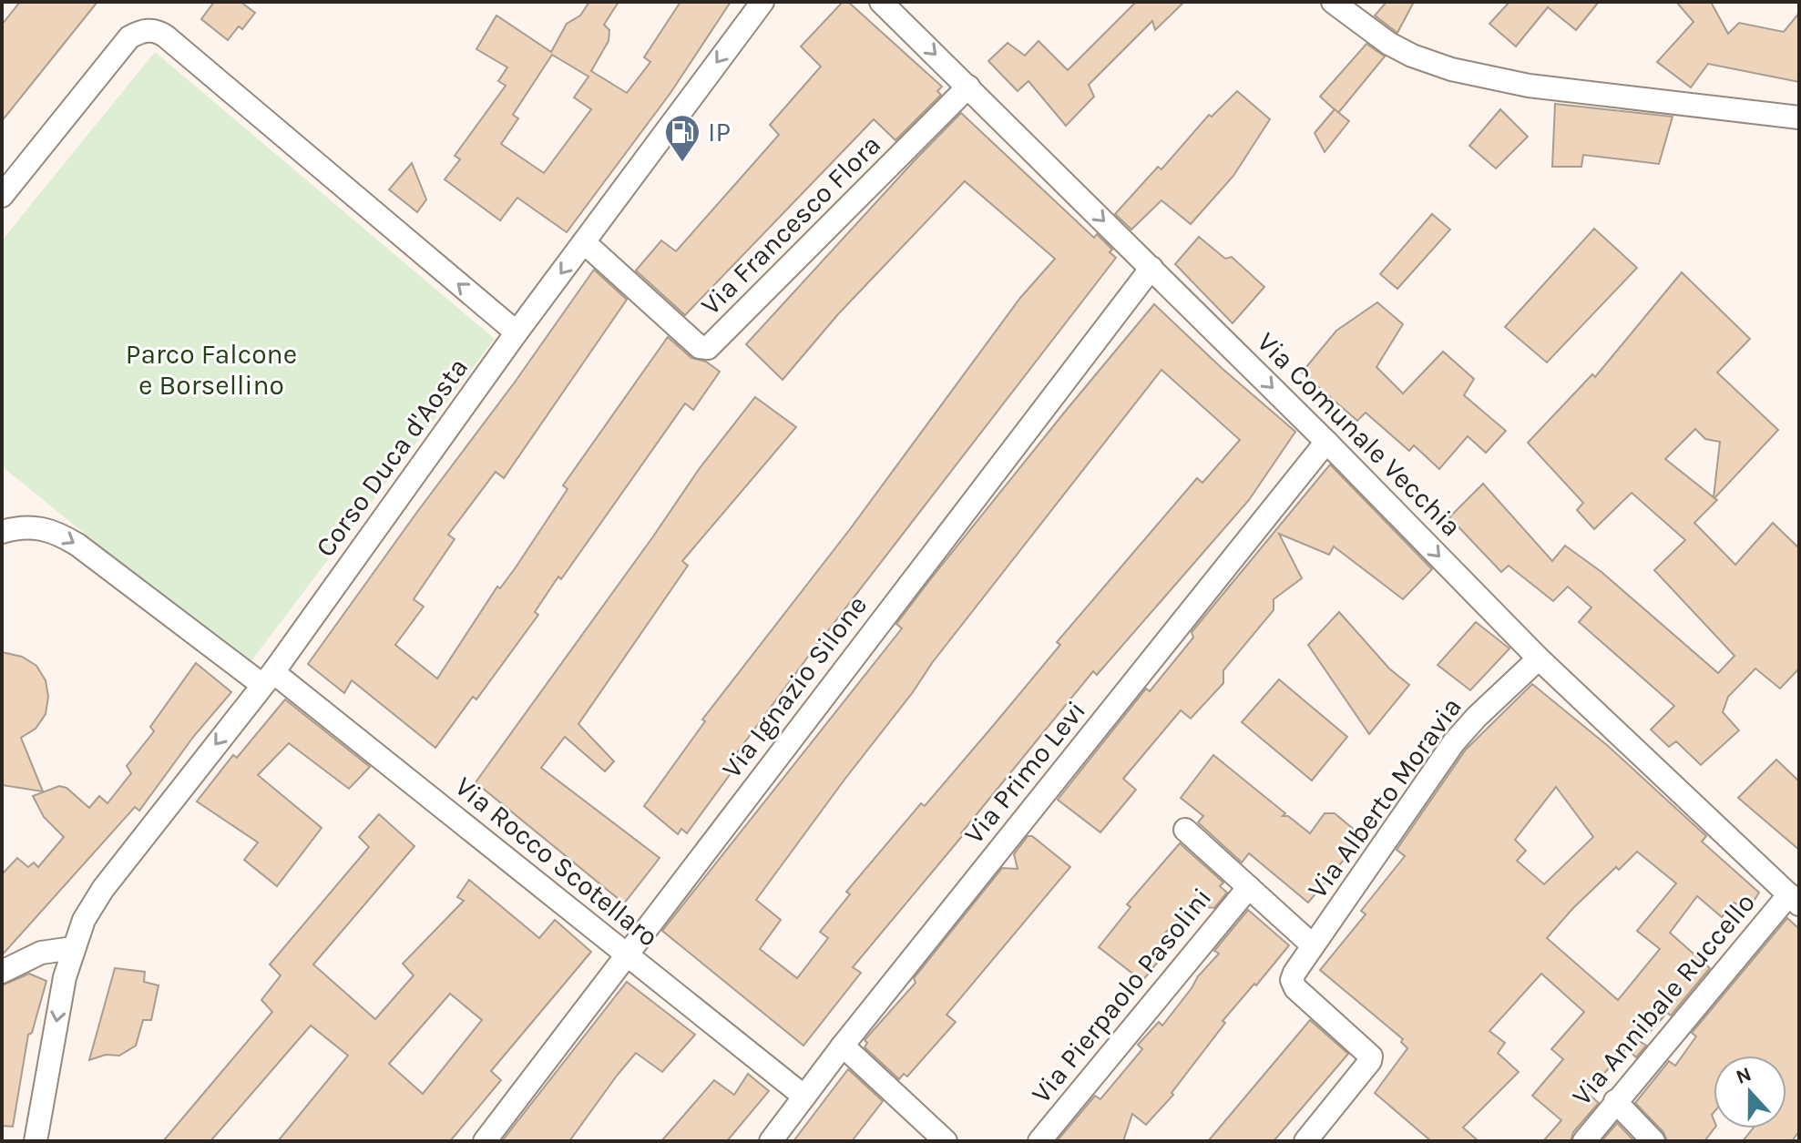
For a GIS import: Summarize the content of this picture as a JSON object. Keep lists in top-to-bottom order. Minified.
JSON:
{"streets":{"street":["Via Francesco Flora","Via Comunale Vecchia","Corso Duca d'Aosta","Via Ignazio Silone","Via Primo Levi","Via Alberto Moravia","Via Rocco Scotellaro","Via Pierpaolo Pasolini","Via Annibale Ruccello"]},"crossings":[["Via Francesco Flora","Via Comunale Vecchia"],["Via Francesco Flora","Corso Duca d'Aosta"],["Via Comunale Vecchia","Via Ignazio Silone"],["Via Comunale Vecchia","Via Primo Levi"],["Via Comunale Vecchia","Via Alberto Moravia"],["Via Comunale Vecchia","Via Annibale Ruccello"],["Corso Duca d'Aosta","Via Rocco Scotellaro"],["Via Ignazio Silone","Via Rocco Scotellaro"],["Via Primo Levi","Via Rocco Scotellaro"],["Via Alberto Moravia","Via Pierpaolo Pasolini"]],"one_way":["Via Comunale Vecchia","Corso Duca d'Aosta"],"parks":["Parco Falcone e Borsellino"],"places":{"fuel station":["IP"]},"north":"top"}
